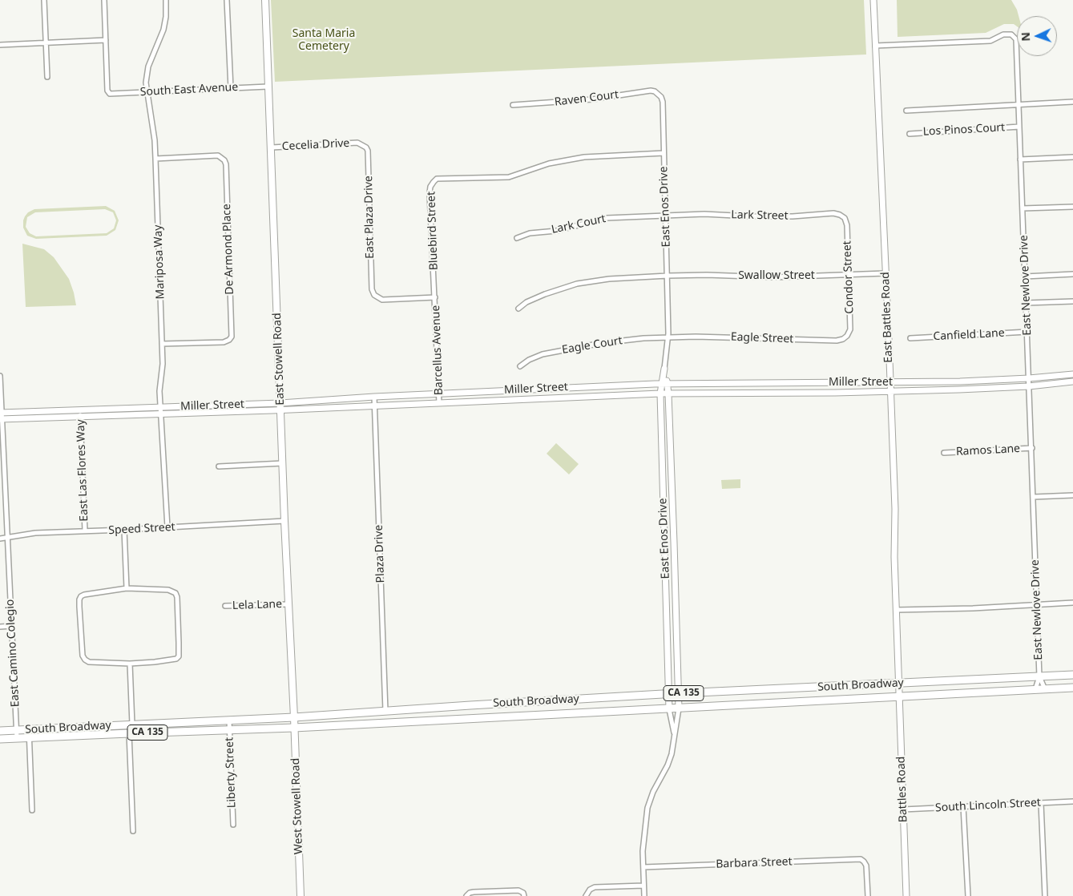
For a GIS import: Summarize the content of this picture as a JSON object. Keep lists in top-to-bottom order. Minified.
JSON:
{"streets":{"main road":["East Stowell Road","South Broadway","CA 135","West Stowell Road"],"street":["South East Avenue","Raven Court","Los Pinos Court","Cecelia Drive","East Enos Drive","Lark Street","East Plaza Drive","Lark Court","Bluebird Street","De Armond Place","Mariposa Way","Swallow Street","Condor Street","East Newlove Drive","East Battles Road","Canfield Lane","Eagle Street","Eagle Court","Barcellus Avenue","Miller Street","Ramos Lane","East Las Flores Way","Speed Street","Plaza Drive","Lela Lane","East Camino Colegio","Liberty Street","Battles Road","South Lincoln Street","Barbara Street"]},"crossings":[["South East Avenue","Mariposa Way"],["South East Avenue","East Stowell Road"],["Raven Court","East Enos Drive"],["Los Pinos Court","East Newlove Drive"],["Cecelia Drive","East Plaza Drive"],["Cecelia Drive","East Stowell Road"],["East Enos Drive","Lark Street"],["East Enos Drive","Lark Court"],["East Enos Drive","Bluebird Street"],["East Enos Drive","Swallow Street"],["East Enos Drive","Eagle Street"],["East Enos Drive","Eagle Court"],["East Enos Drive","Miller Street"],["East Enos Drive","South Broadway"],["Lark Street","Lark Court"],["Lark Street","Condor Street"],["East Plaza Drive","Bluebird Street"],["East Plaza Drive","Barcellus Avenue"],["Bluebird Street","Barcellus Avenue"],["De Armond Place","Mariposa Way"],["Mariposa Way","Miller Street"],["Mariposa Way","Speed Street"],["Swallow Street","Condor Street"],["Swallow Street","East Battles Road"],["Condor Street","Eagle Street"],["East Newlove Drive","East Battles Road"],["East Newlove Drive","Canfield Lane"],["East Newlove Drive","Miller Street"],["East Newlove Drive","Ramos Lane"],["East Newlove Drive","South Broadway"],["East Battles Road","Miller Street"],["East Battles Road","South Broadway"],["East Battles Road","Battles Road"],["Eagle Street","Eagle Court"],["Barcellus Avenue","Miller Street"],["East Stowell Road","Miller Street"],["East Stowell Road","Speed Street"],["East Stowell Road","Lela Lane"],["East Stowell Road","South Broadway"],["East Stowell Road","West Stowell Road"],["Miller Street","East Las Flores Way"],["Miller Street","Plaza Drive"],["Miller Street","East Camino Colegio"],["East Las Flores Way","Speed Street"],["Speed Street","East Camino Colegio"],["Plaza Drive","South Broadway"],["East Camino Colegio","South Broadway"],["South Broadway","Liberty Street"],["South Broadway","Battles Road"],["South Broadway","West Stowell Road"],["Battles Road","South Lincoln Street"]],"parks":["Santa Maria Cemetery"],"north":"left"}
